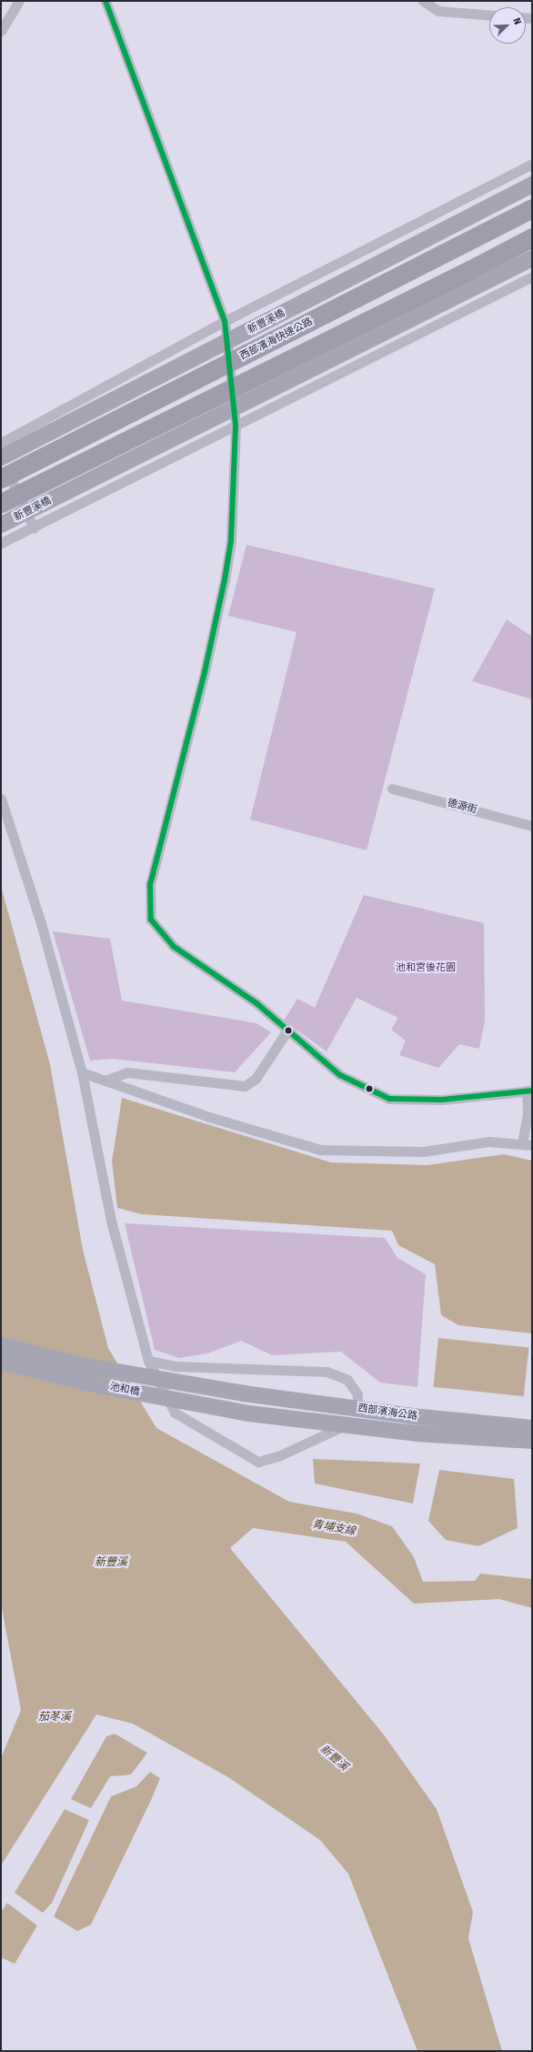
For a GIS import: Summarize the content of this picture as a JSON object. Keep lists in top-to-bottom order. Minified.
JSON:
{"streets":{"highway":["西部濱海快速公路"],"main road":["新豐溪橋","池和橋","西部濱海公路"],"street":["德源街"]},"crossings":[["池和橋","西部濱海公路"]],"water":["青埔支線","新豐溪","茄苳溪"],"parks":["池和宮後花園"],"north":"top right"}
